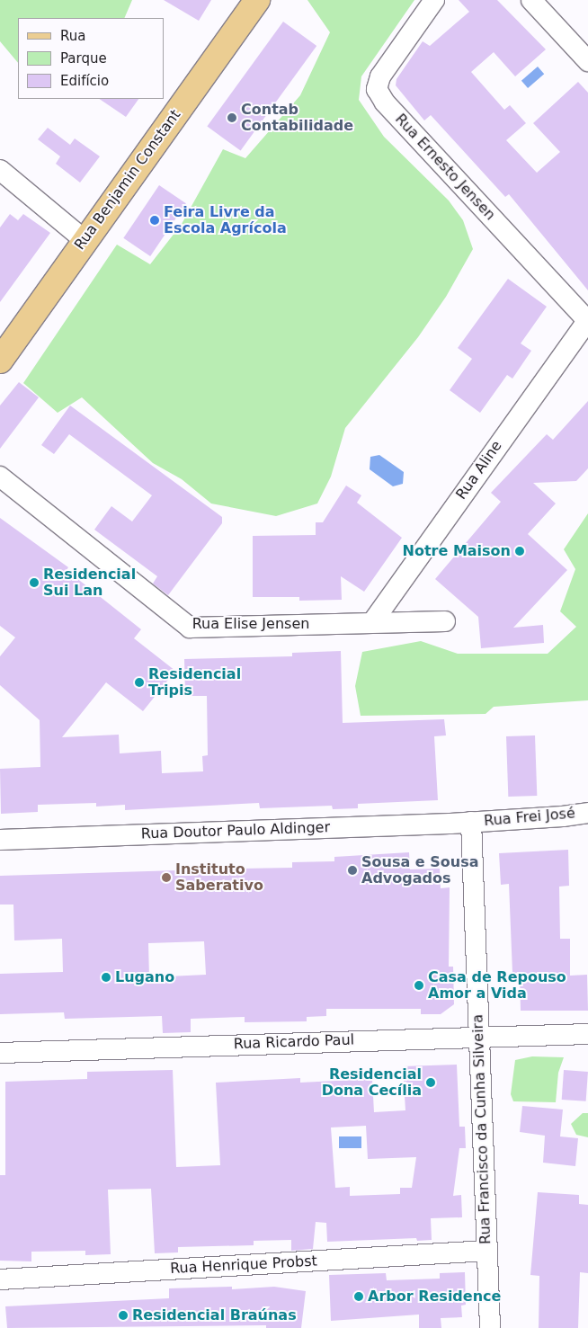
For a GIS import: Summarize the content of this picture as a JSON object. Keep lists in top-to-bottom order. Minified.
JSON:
{"streets":{"main road":["Rua Benjamin Constant"],"street":["Rua Ernesto Jensen","Rua Aline","Rua Elise Jensen","Rua Frei José","Rua Doutor Paulo Aldinger","Rua Ricardo Paul","Rua Francisco da Cunha Silveira","Rua Henrique Probst"]},"crossings":[["Rua Ernesto Jensen","Rua Aline"],["Rua Aline","Rua Elise Jensen"],["Rua Frei José","Rua Doutor Paulo Aldinger"],["Rua Frei José","Rua Francisco da Cunha Silveira"],["Rua Doutor Paulo Aldinger","Rua Francisco da Cunha Silveira"],["Rua Ricardo Paul","Rua Francisco da Cunha Silveira"],["Rua Francisco da Cunha Silveira","Rua Henrique Probst"]],"places":["Contab Contabilidade","Feira Livre da Escola Agrícola","Notre Maison","Residencial Sui Lan","Residencial Tripis","Sousa e Sousa Advogados","Instituto Saberativo","Lugano","Casa de Repouso Amor a Vida","Residencial Dona Cecília","Arbor Residence","Residencial Braúnas"],"legend":["Rua","Parque","Edifício"]}
